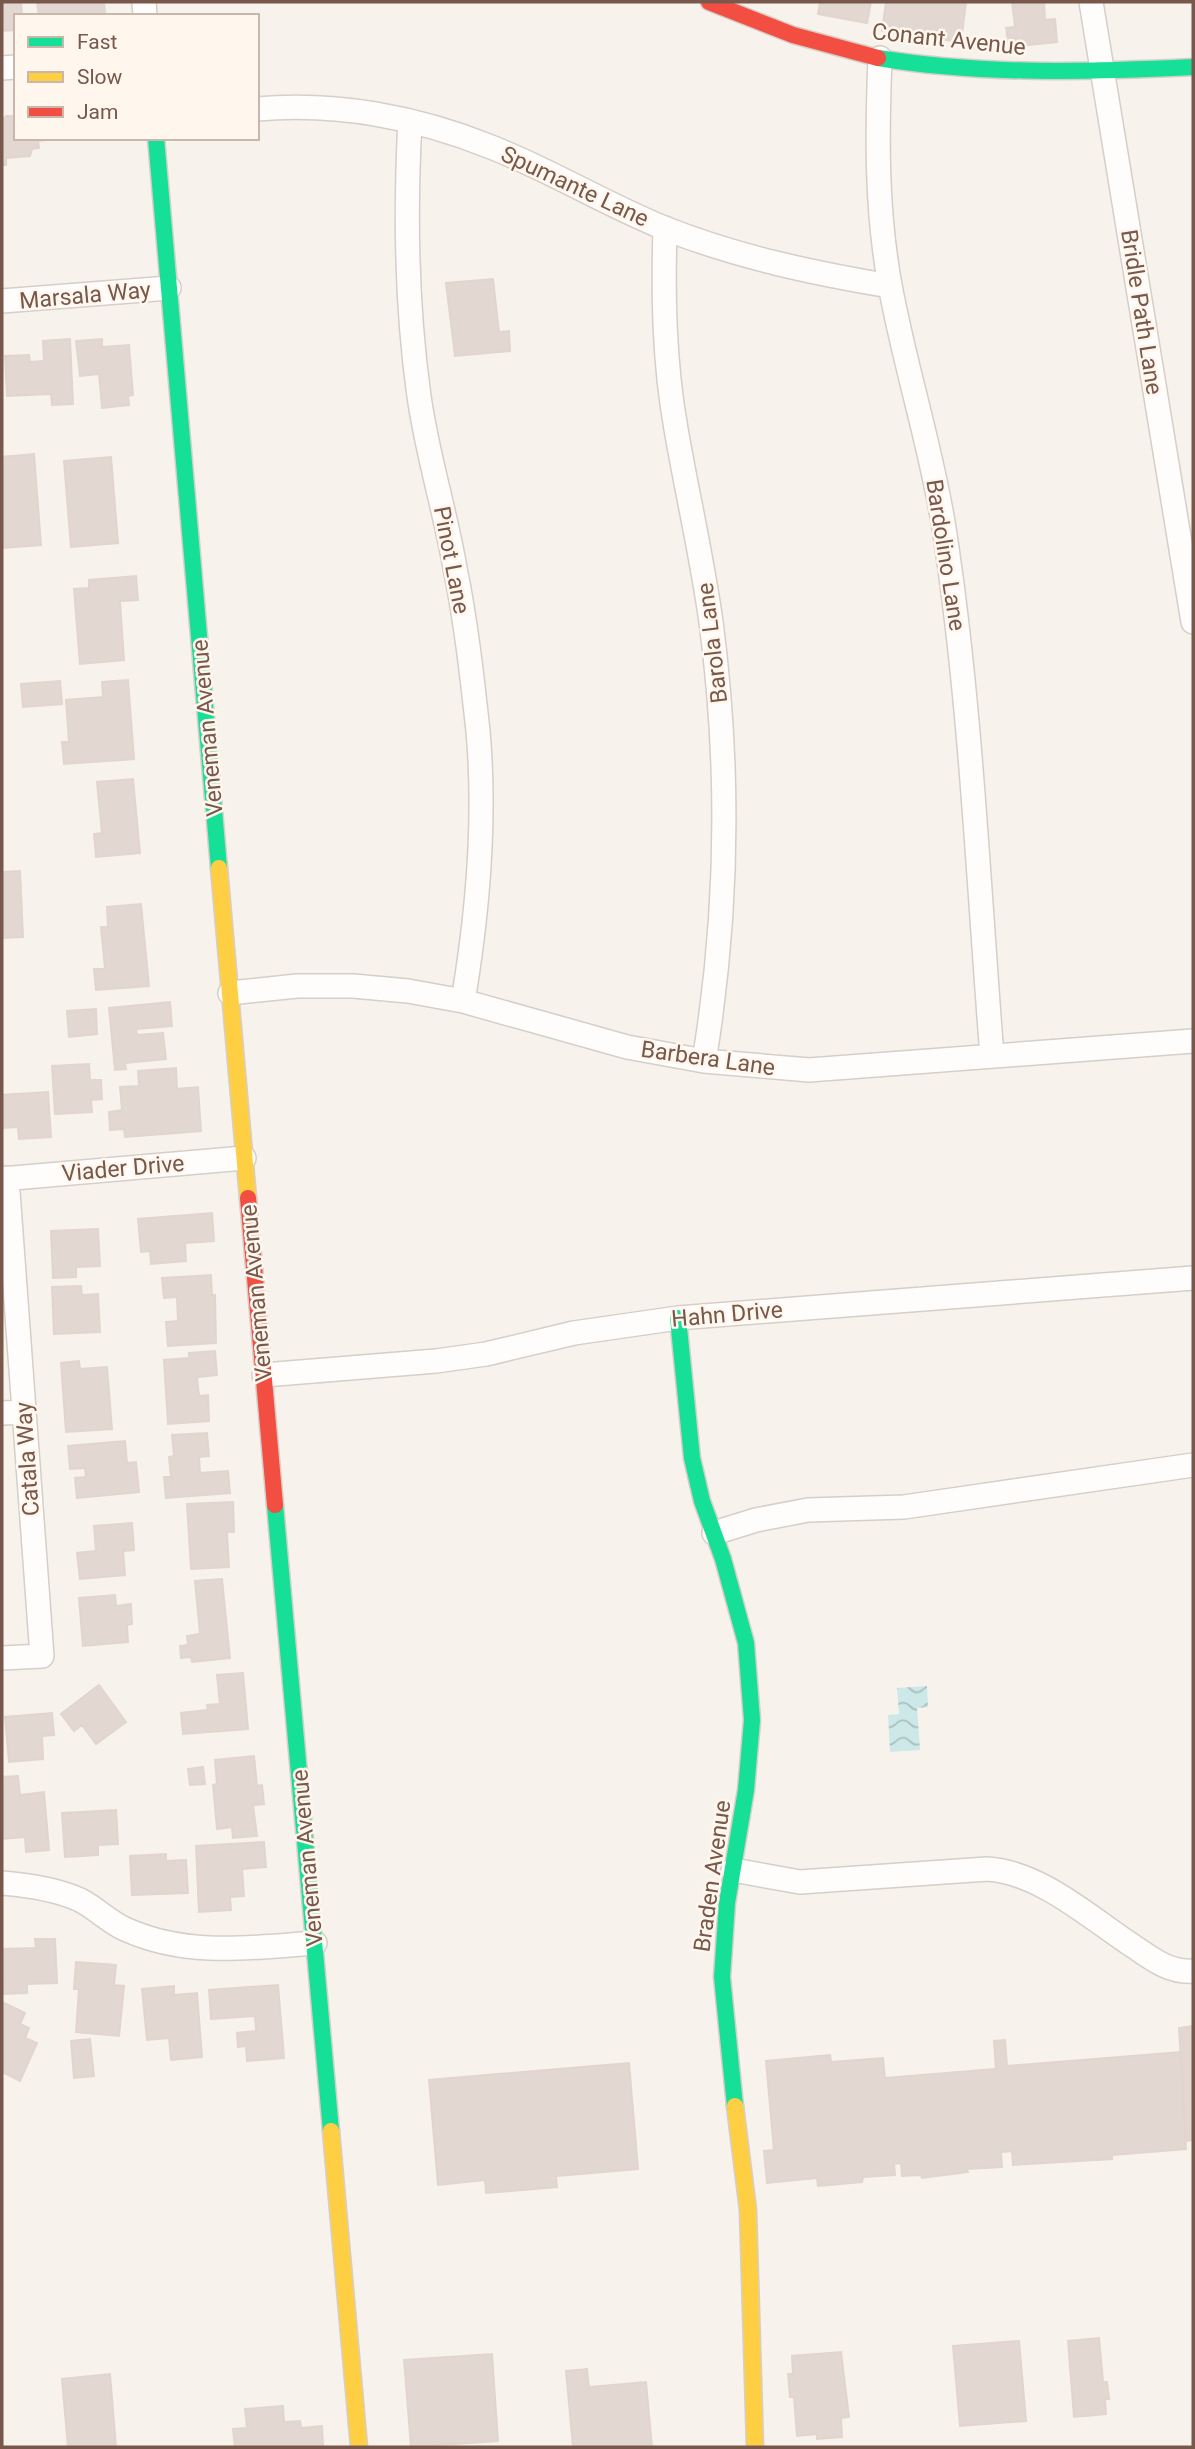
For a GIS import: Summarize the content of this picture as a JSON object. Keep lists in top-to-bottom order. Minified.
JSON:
{"streets":{"street":["Conant Avenue","Spumante Lane","Marsala Way","Bridle Path Lane","Bardolino Lane","Pinot Lane","Barola Lane","Veneman Avenue","Barbera Lane","Viader Drive","Hahn Drive","Catala Way","Braden Avenue"]},"crossings":[["Conant Avenue","Bridle Path Lane"],["Conant Avenue","Bardolino Lane"],["Spumante Lane","Bardolino Lane"],["Spumante Lane","Pinot Lane"],["Spumante Lane","Barola Lane"],["Marsala Way","Veneman Avenue"],["Bardolino Lane","Barbera Lane"],["Pinot Lane","Barbera Lane"],["Barola Lane","Barbera Lane"],["Veneman Avenue","Barbera Lane"],["Veneman Avenue","Viader Drive"],["Veneman Avenue","Hahn Drive"],["Viader Drive","Catala Way"],["Hahn Drive","Braden Avenue"]],"legend":["Fast","Slow","Jam"]}
